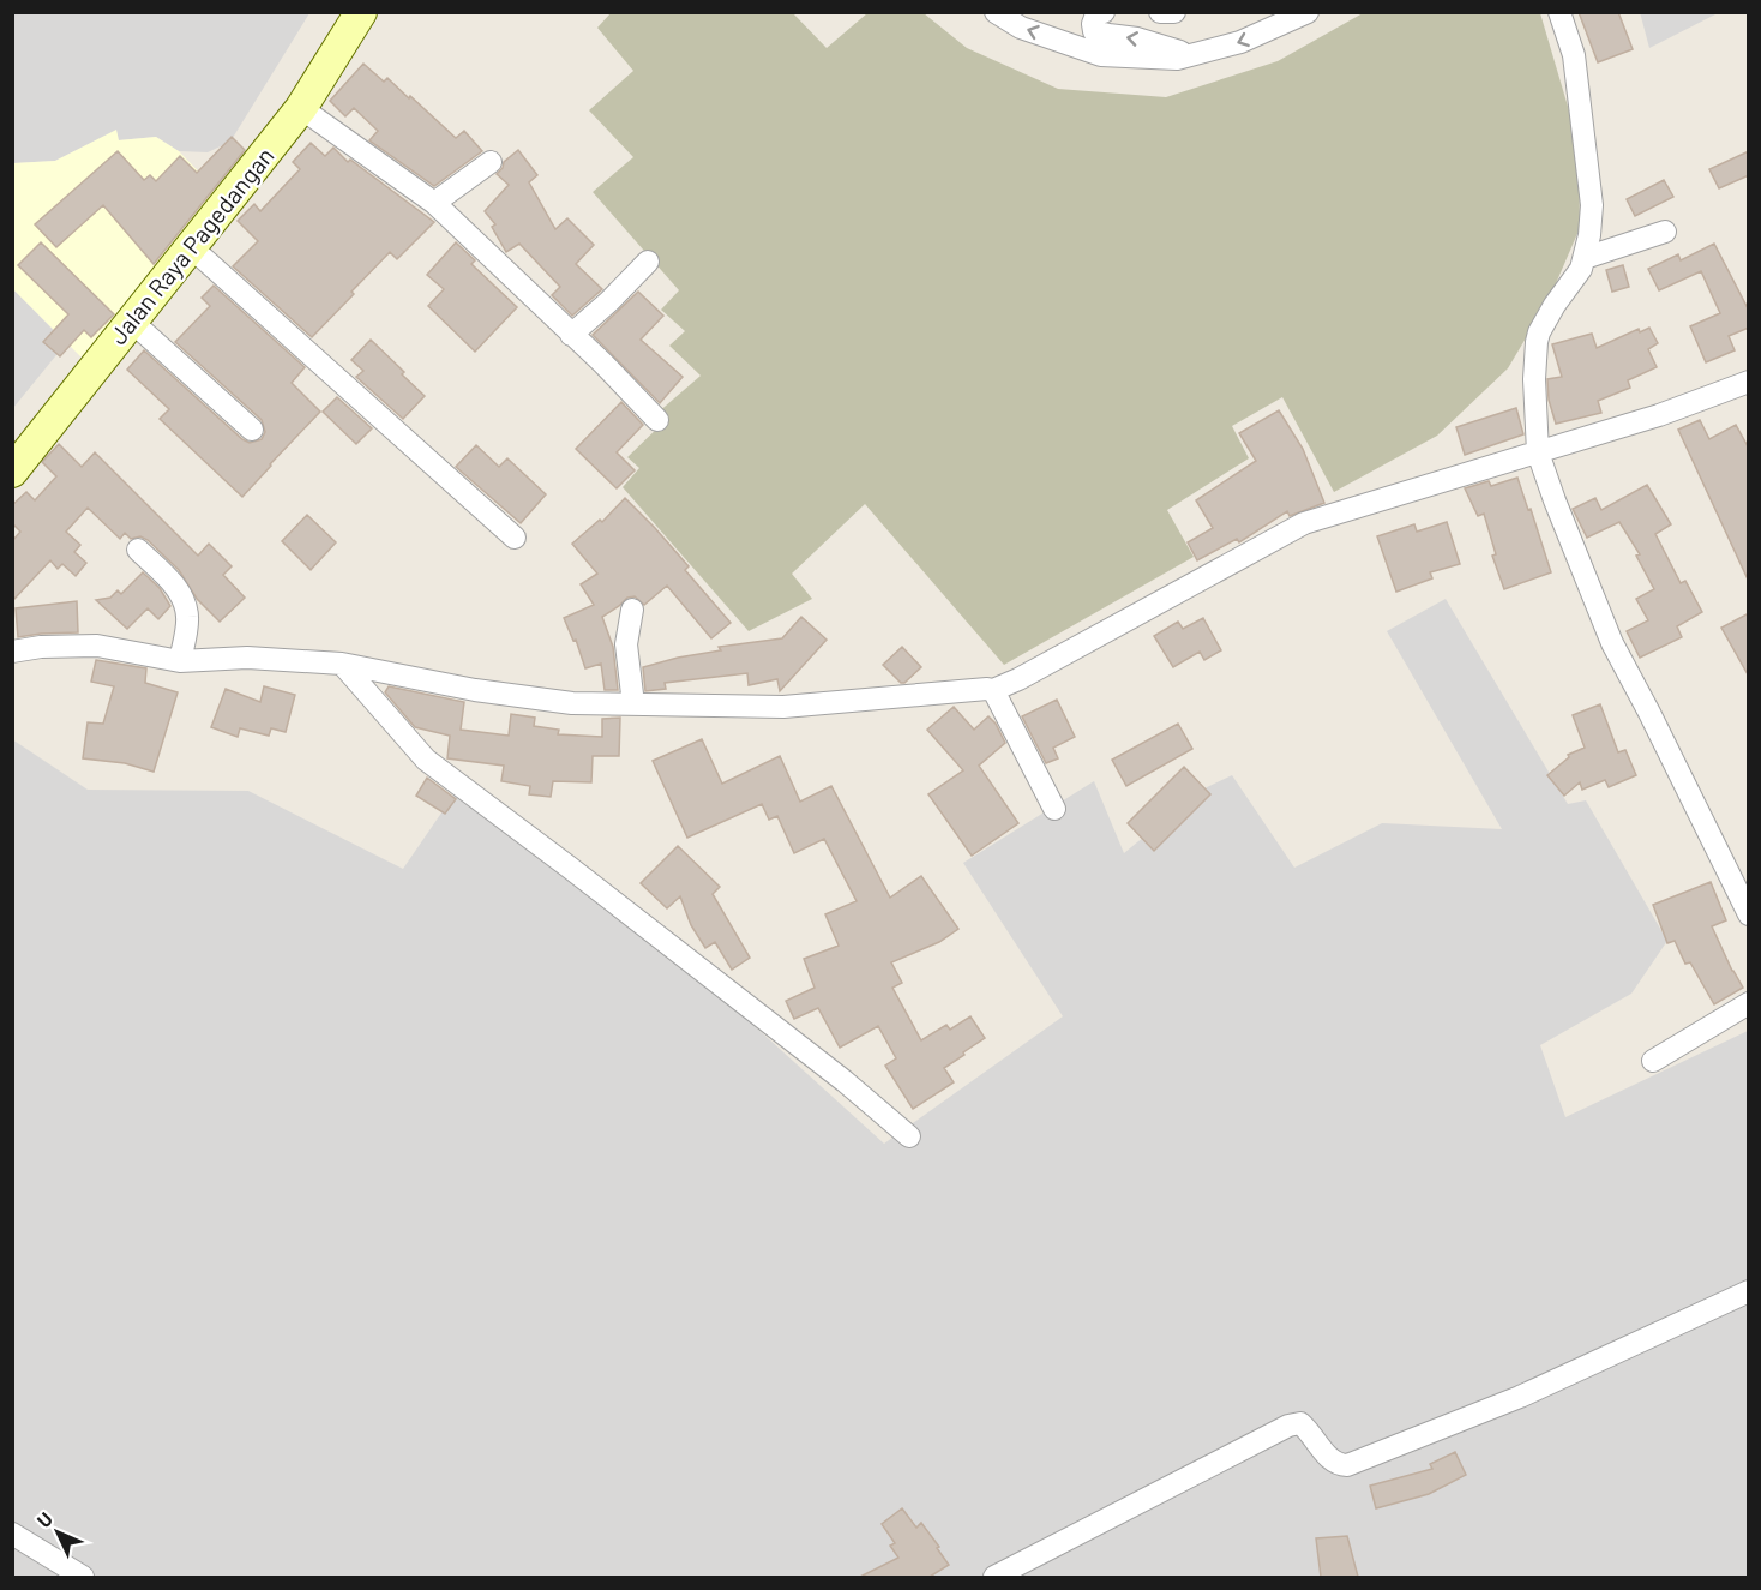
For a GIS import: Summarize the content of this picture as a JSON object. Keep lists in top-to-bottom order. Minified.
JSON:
{"streets":{"street":["Jalan Raya Pagedangan"]},"north":"top left"}
